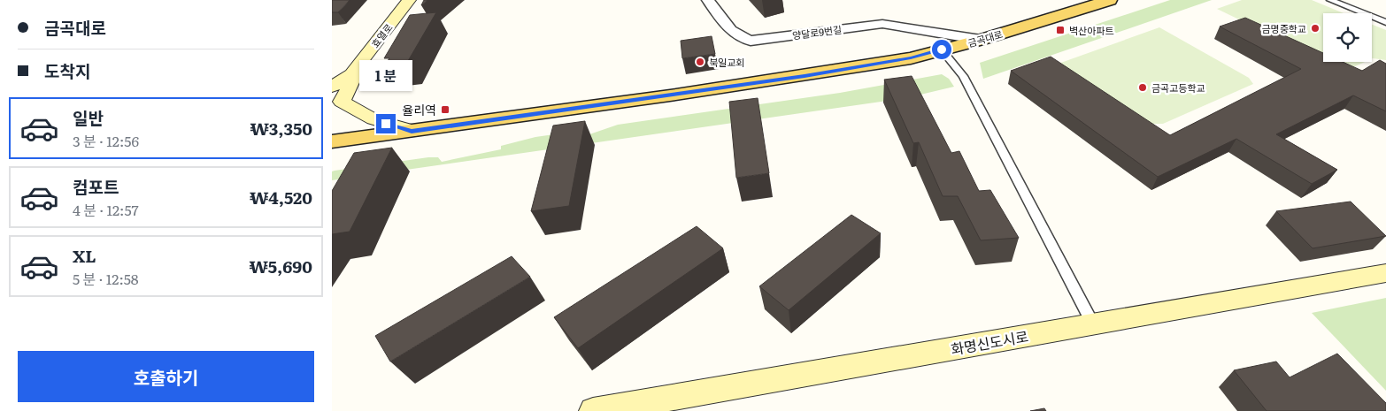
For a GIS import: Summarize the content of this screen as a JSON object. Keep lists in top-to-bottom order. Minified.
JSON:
{"streets":{"main road":["효열로","금곡대로","화명신도시로"],"street":["양달로9번길"]},"crossings":[["양달로9번길","금곡대로"]],"places":{"other":["금명중학교","북일교회","금곡고등학교"],"transit":["벽산아파트","율리역"]},"page":{"banner":["금곡대로","도착지"],"bubble":"1 분","list":[{"name":"일반","note":"3 분 · 12:56","value":"₩3,350"},{"name":"컴포트","note":"4 분 · 12:57","value":"₩4,520"},{"name":"XL","note":"5 분 · 12:58","value":"₩5,690"}],"buttons":"호출하기"}}
